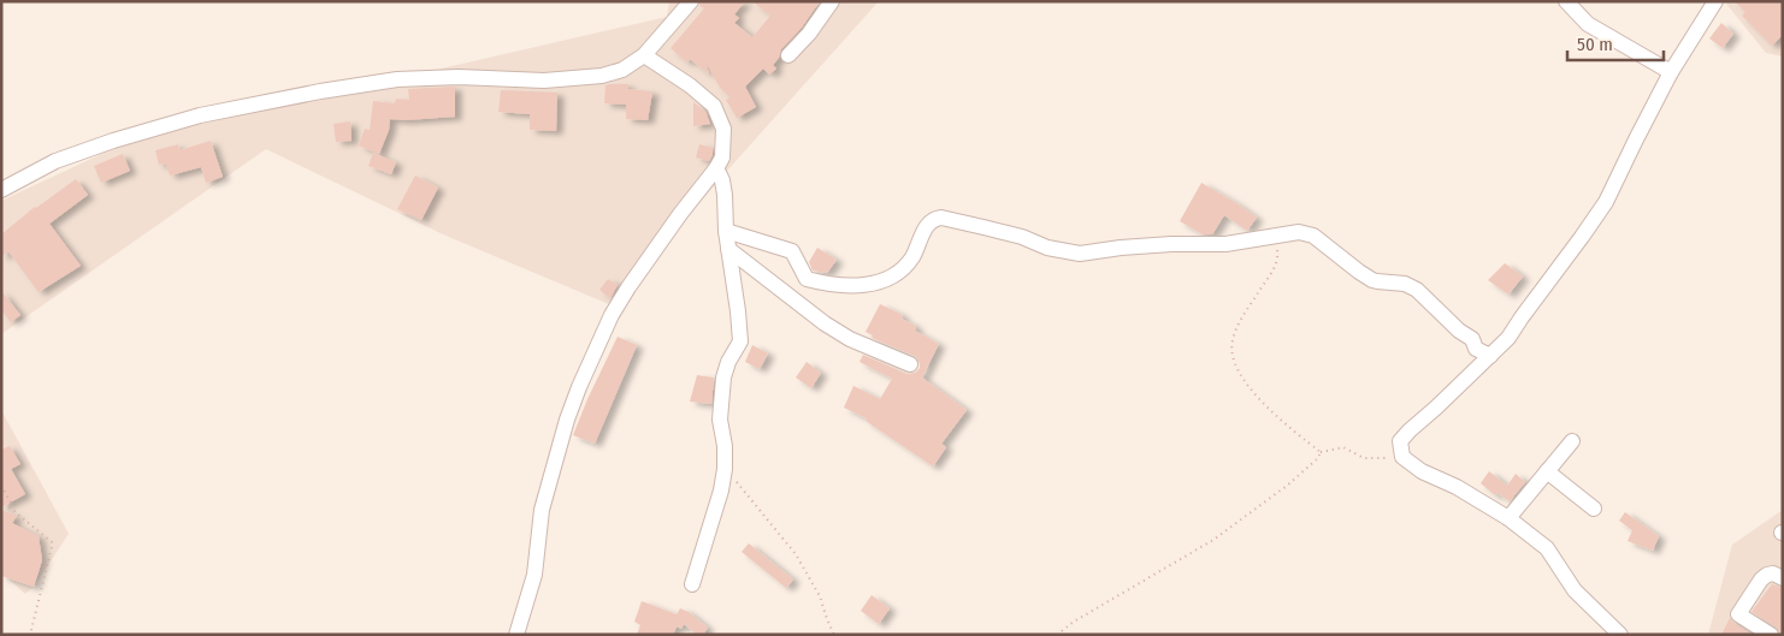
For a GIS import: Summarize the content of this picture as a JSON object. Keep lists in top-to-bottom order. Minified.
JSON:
{"scale_bar":"50 m"}
